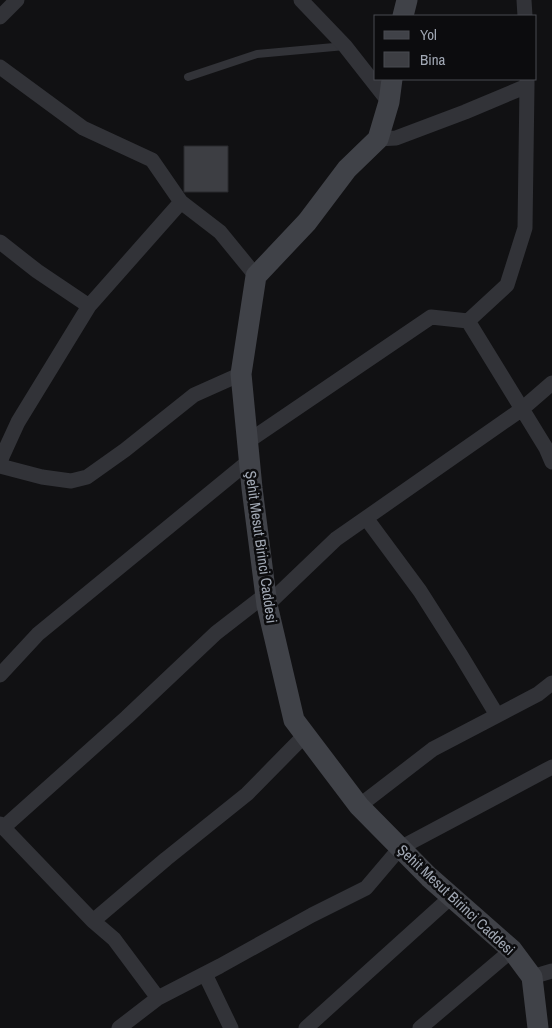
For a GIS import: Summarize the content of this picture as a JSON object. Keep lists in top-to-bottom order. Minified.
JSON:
{"streets":{"main road":["Şehit Mesut Birinci Caddesi"]},"legend":["Yol","Bina"]}
